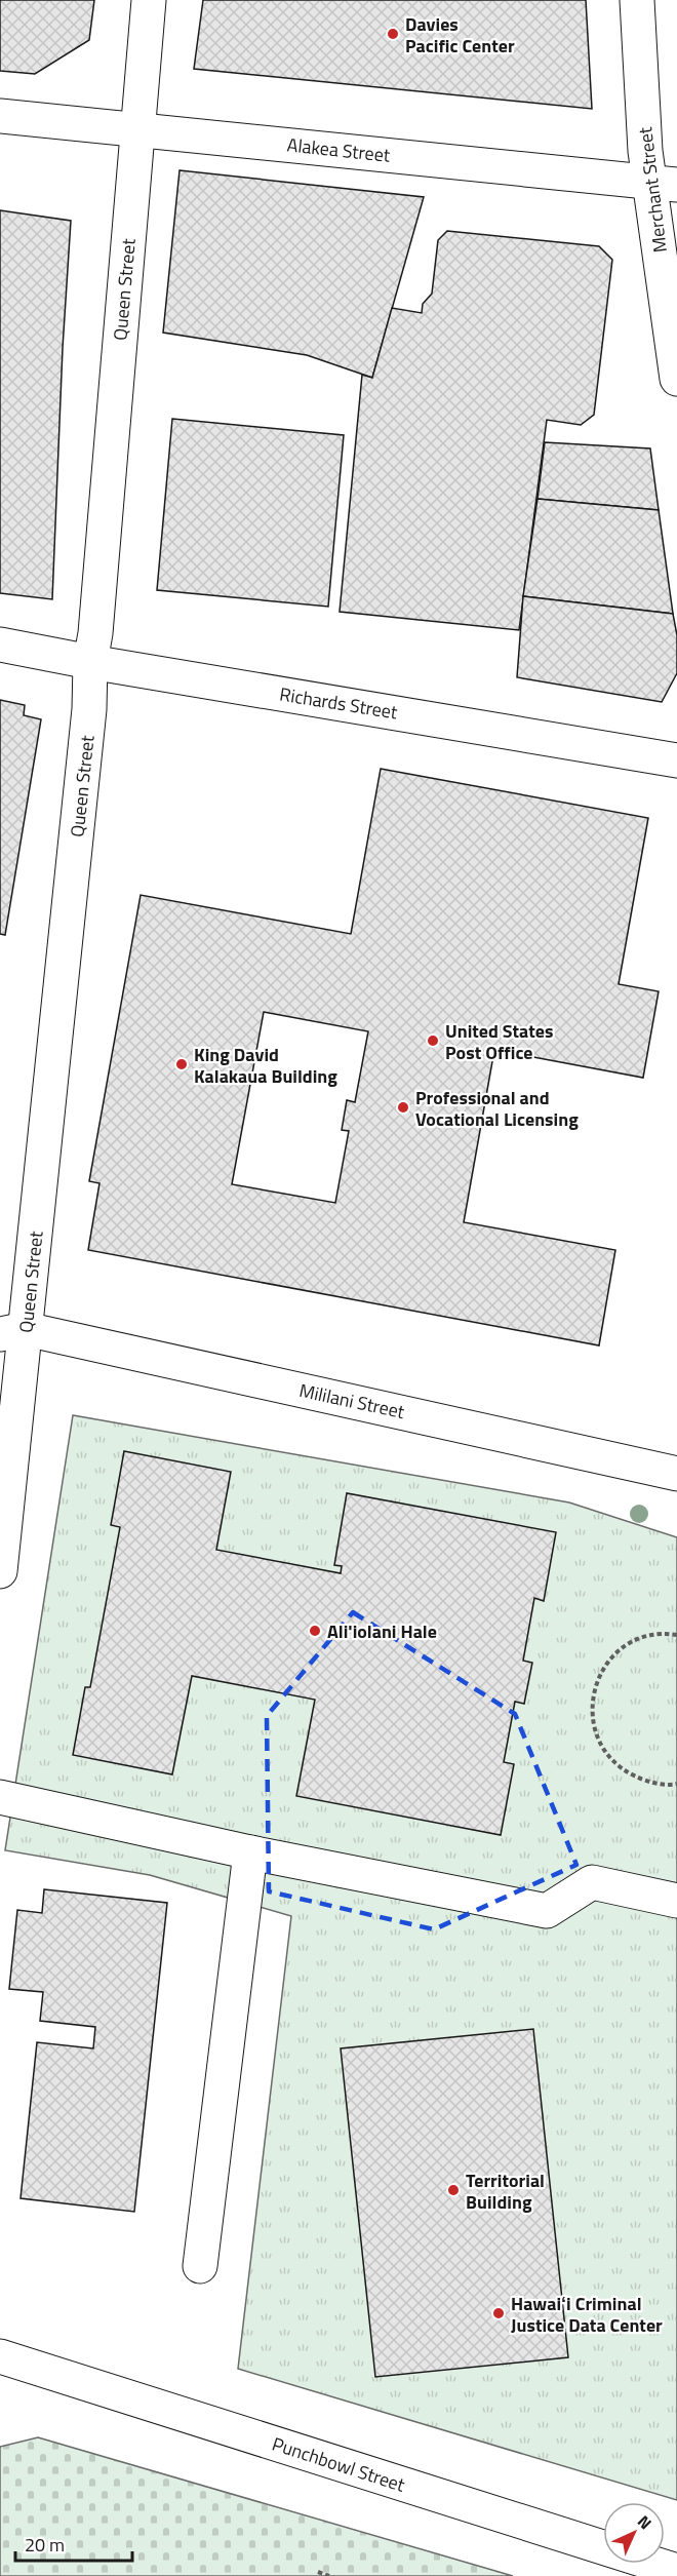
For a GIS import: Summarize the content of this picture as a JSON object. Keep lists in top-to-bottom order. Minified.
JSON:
{"streets":{"main road":["Alakea Street","Merchant Street","Queen Street","Richards Street","Mililani Street","Punchbowl Street"]},"crossings":[["Alakea Street","Merchant Street"],["Alakea Street","Queen Street"],["Queen Street","Richards Street"],["Queen Street","Mililani Street"]],"places":["Davies Pacific Center","United States Post Office","King David Kalakaua Building","Professional and Vocational Licensing","Ali'iolani Hale","Territorial Building","Hawaiʻi Criminal Justice Data Center"],"scale_bar":"20 m","north":"top right"}
